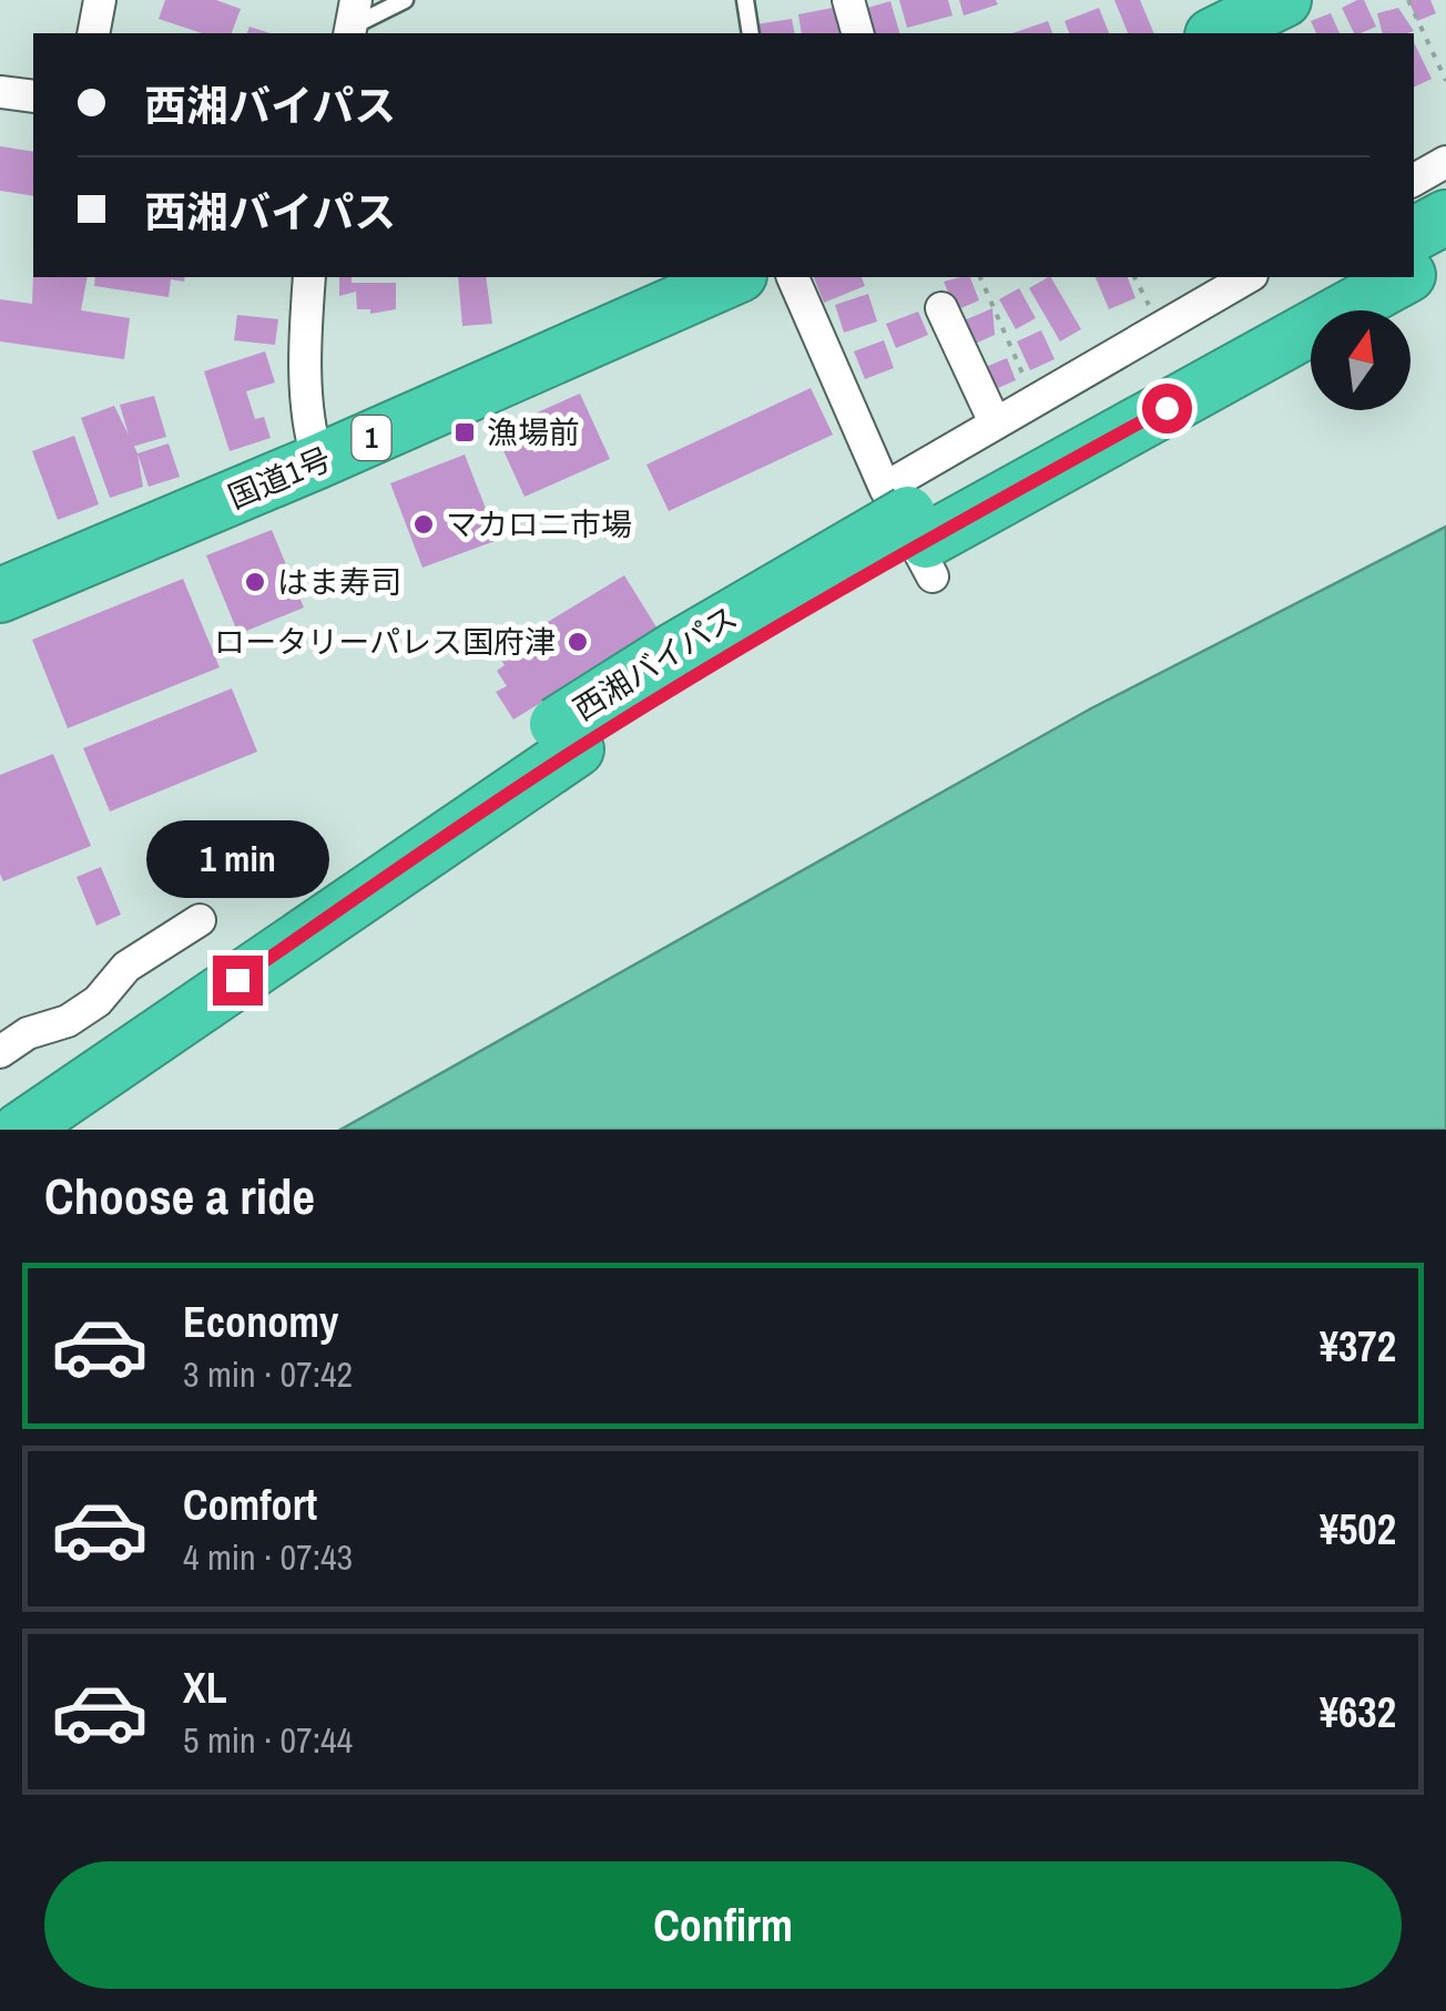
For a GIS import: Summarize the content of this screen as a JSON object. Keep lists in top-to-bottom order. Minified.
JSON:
{"streets":{"highway":["1","国道1号","西湘バイパス"]},"places":{"transit":["漁場前"],"other":["マカロニ市場","はま寿司","ロータリーパレス国府津"]},"north":"top","page":{"banner":["西湘バイパス","西湘バイパス"],"bubble":"1 min","heading":"Choose a ride","list":[{"name":"Economy","note":"3 min · 07:42","value":"¥372"},{"name":"Comfort","note":"4 min · 07:43","value":"¥502"},{"name":"XL","note":"5 min · 07:44","value":"¥632"}],"buttons":"Confirm"}}
